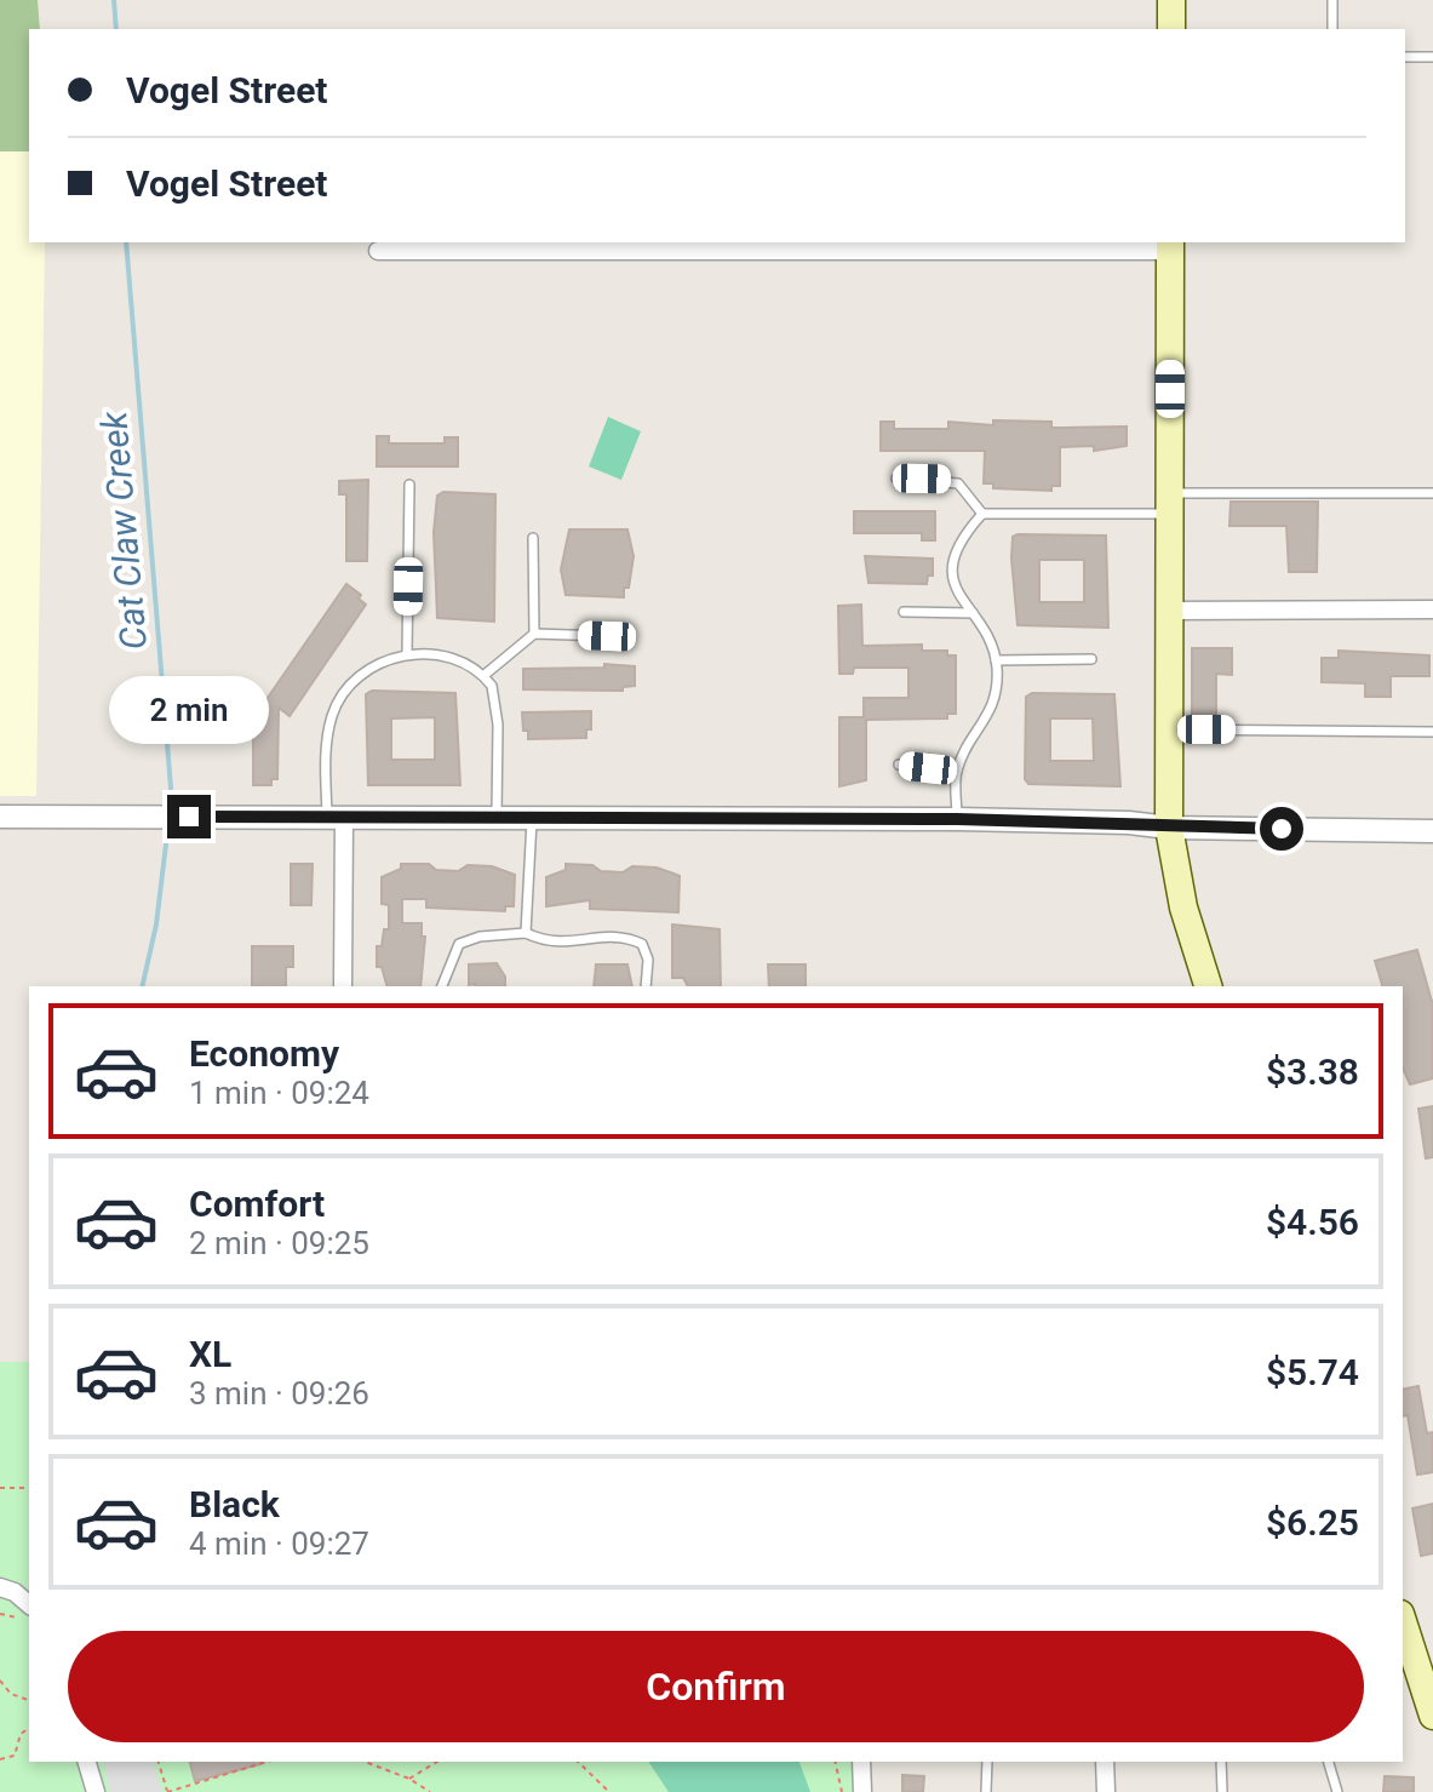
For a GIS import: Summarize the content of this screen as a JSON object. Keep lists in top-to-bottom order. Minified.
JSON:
{"water":["Cat Claw Creek"],"page":{"banner":["Vogel Street","Vogel Street"],"bubble":"2 min","list":[{"name":"Economy","note":"1 min · 09:24","value":"$3.38"},{"name":"Comfort","note":"2 min · 09:25","value":"$4.56"},{"name":"XL","note":"3 min · 09:26","value":"$5.74"},{"name":"Black","note":"4 min · 09:27","value":"$6.25"}],"buttons":"Confirm"}}
